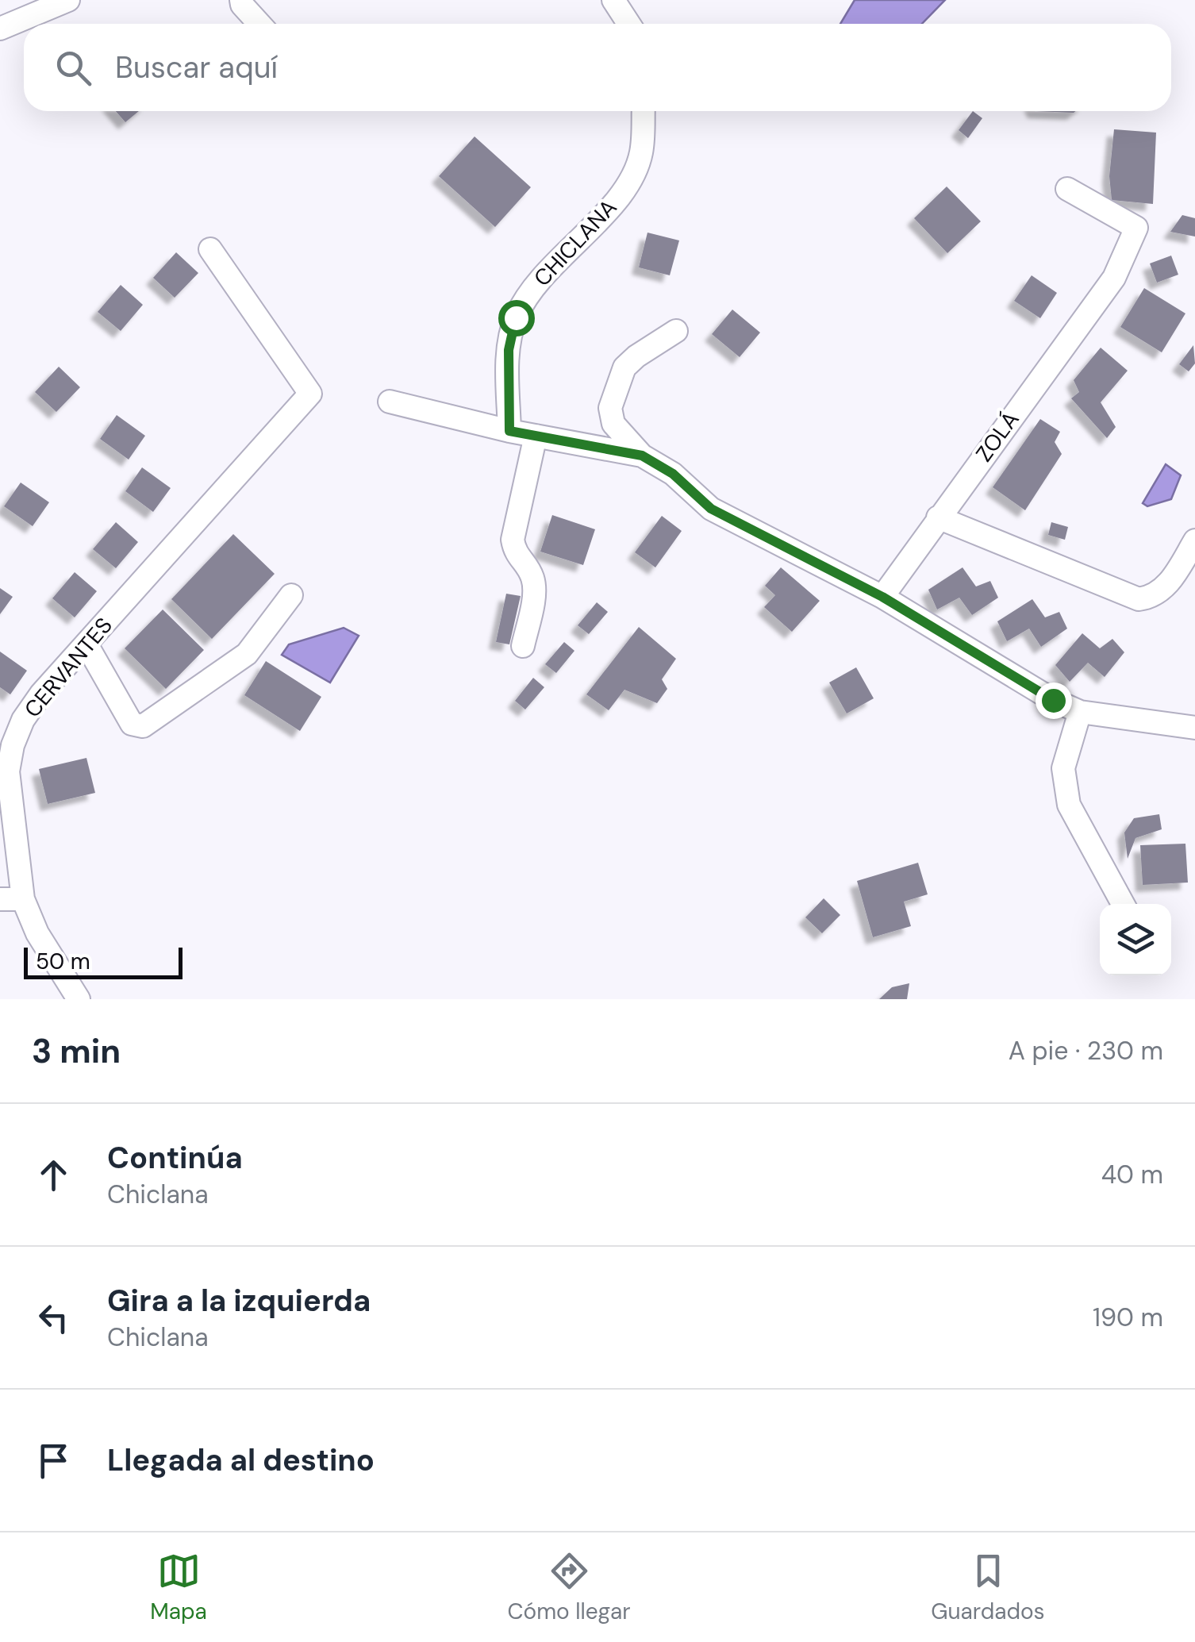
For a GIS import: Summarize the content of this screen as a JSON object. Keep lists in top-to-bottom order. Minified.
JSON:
{"streets":{"street":["CHICLANA","ZOLÁ","CERVANTES"]},"scale_bar":"50 m","page":{"search":"Buscar aquí","scale":"50 m","heading":["3 min","A pie · 230 m"],"list":[["Continúa","Chiclana","40 m"],["Gira a la izquierda","Chiclana","190 m"],"Llegada al destino"],"nav":["Mapa","Cómo llegar","Guardados"]}}
